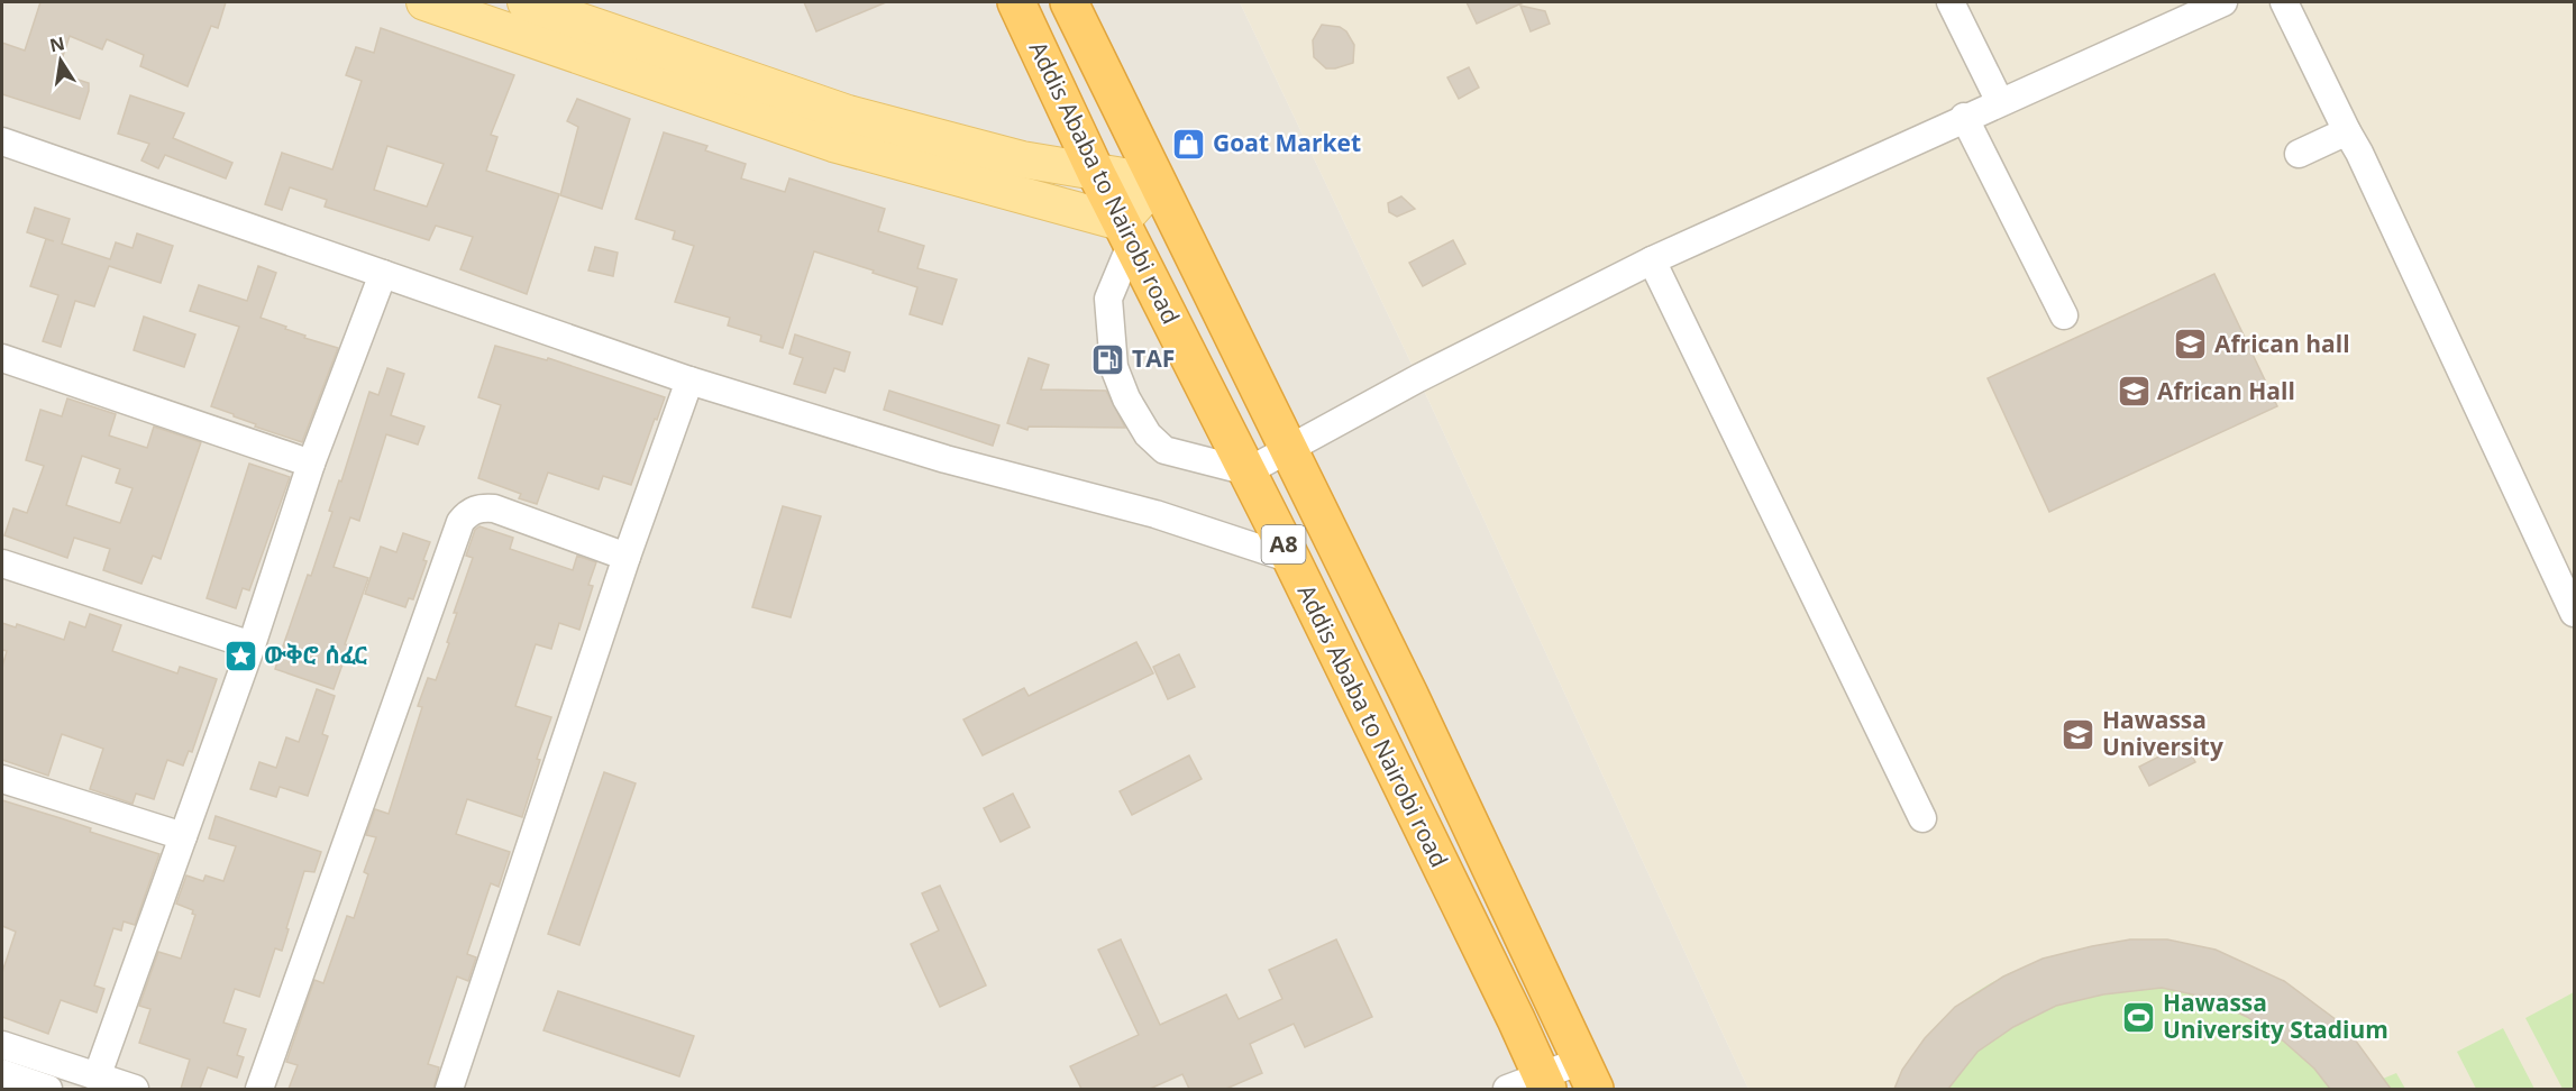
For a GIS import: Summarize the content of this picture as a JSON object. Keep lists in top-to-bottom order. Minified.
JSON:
{"streets":{"highway":["Addis Ababa to Nairobi road","A8"]},"places":{"shop":["Goat Market"],"school or university":["African hall","African Hall","Hawassa University"],"fuel station":["TAF"],"place":["ውቅሮ ሰፈር"],"sports":["Hawassa University Stadium"]},"north":"top"}
